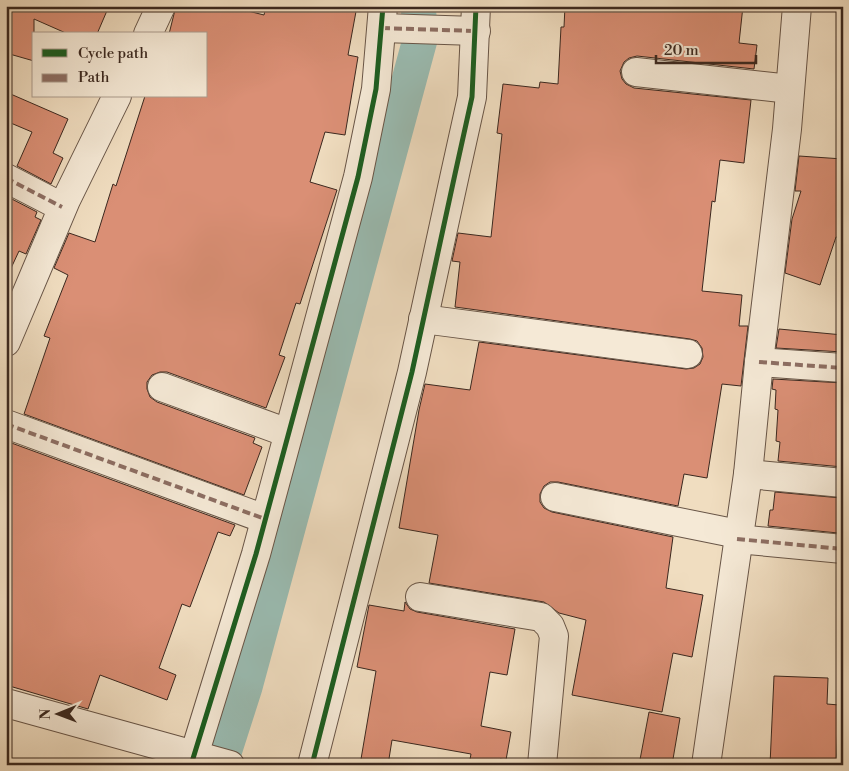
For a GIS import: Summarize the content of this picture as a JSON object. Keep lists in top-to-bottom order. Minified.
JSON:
{"legend":["Cycle path","Path"],"scale_bar":"20 m","north":"left"}
